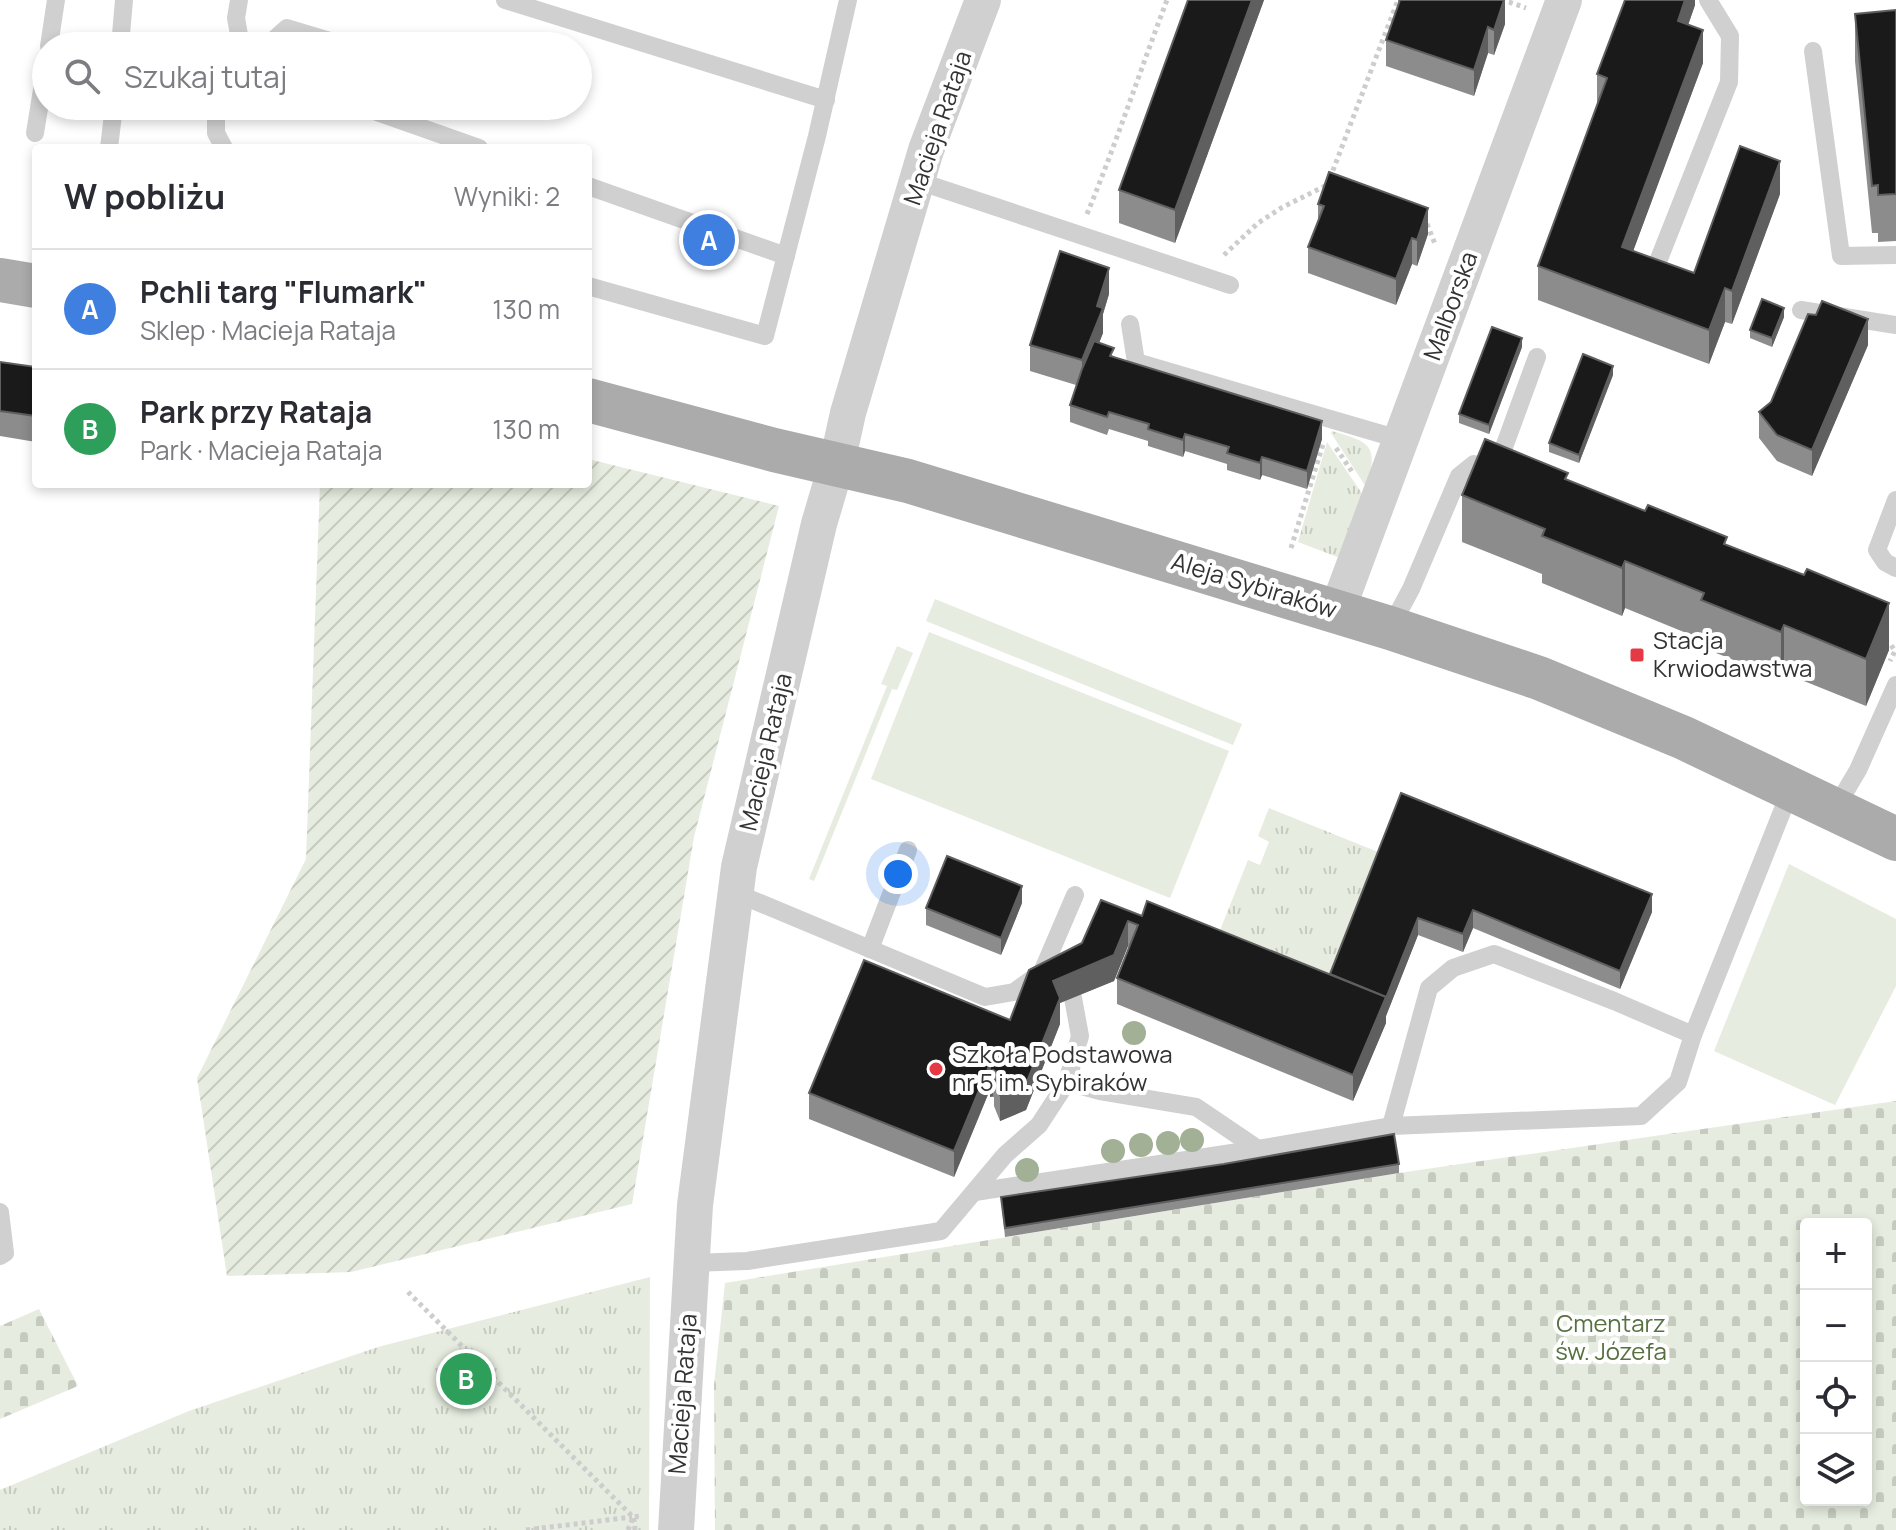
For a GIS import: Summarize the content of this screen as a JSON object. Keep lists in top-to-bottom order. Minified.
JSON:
{"streets":{"main road":["Aleja Sybiraków"],"street":["Macieja Rataja","Malborska"]},"crossings":[["Macieja Rataja","Aleja Sybiraków"],["Malborska","Aleja Sybiraków"]],"parks":["Cmentarz św. Józefa"],"places":{"transit":["Stacja Krwiodawstwa"],"other":["Szkoła Podstawowa nr 5 im. Sybiraków"]},"page":{"search":"Szukaj tutaj","heading":["W pobliżu","Wyniki: 2"],"pins":["A","B"],"list":[{"mark":"A","name":"Pchli targ \"Flumark\"","note":"Sklep · Macieja Rataja","value":"130 m"},{"mark":"B","name":"Park przy Rataja","note":"Park · Macieja Rataja","value":"130 m"}],"map_buttons":["+","−"]}}
